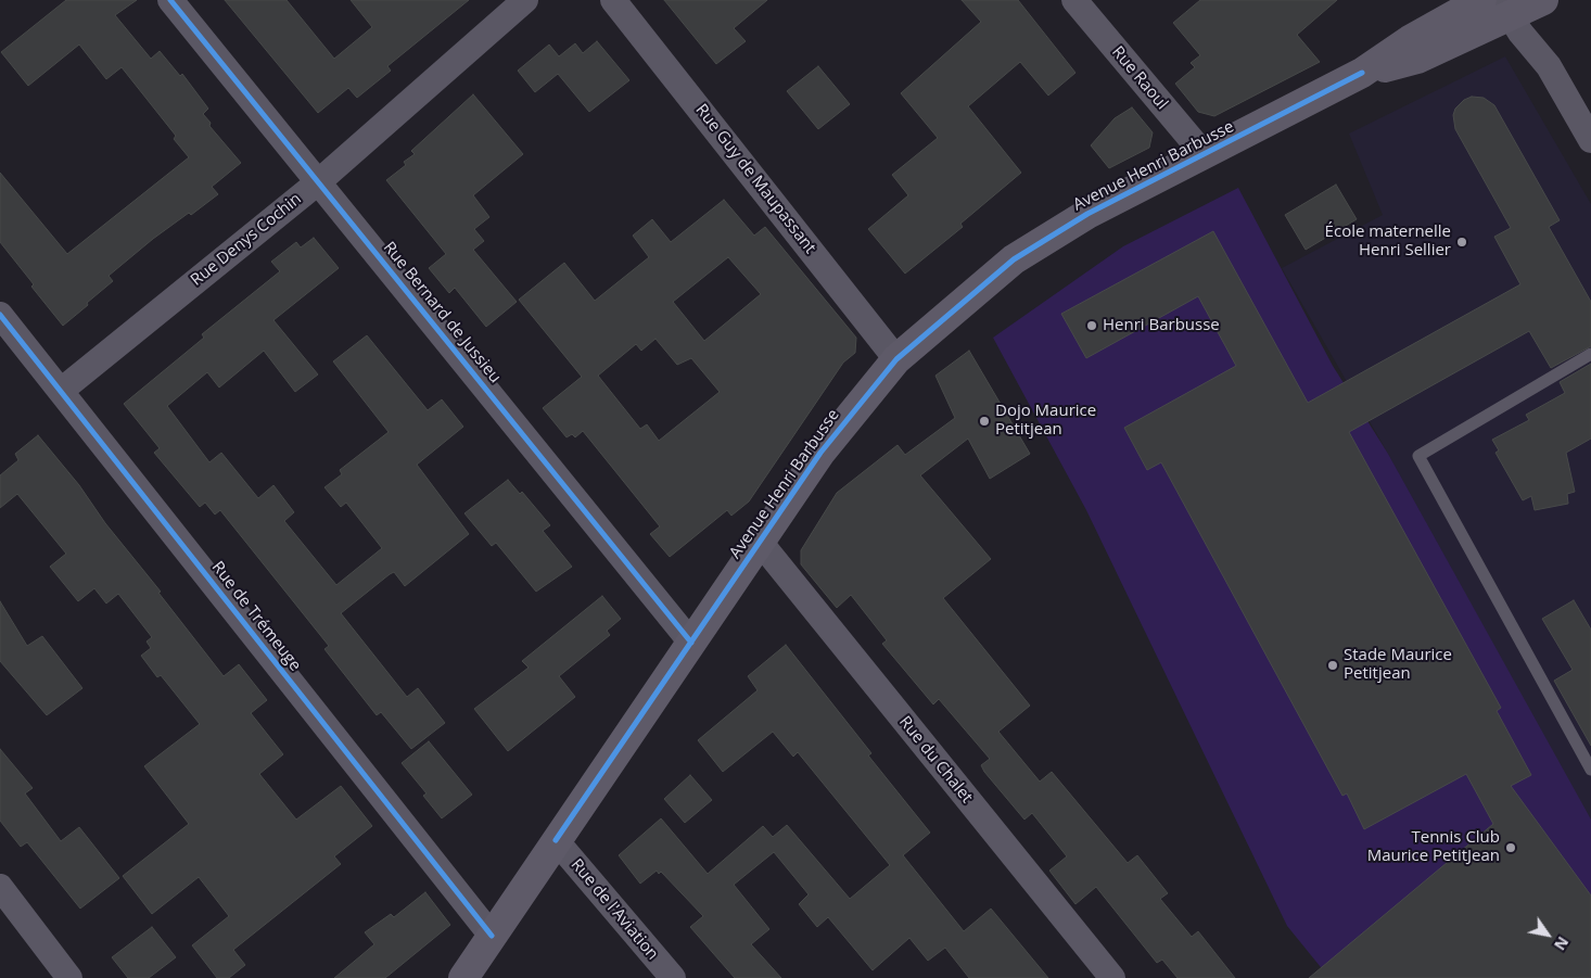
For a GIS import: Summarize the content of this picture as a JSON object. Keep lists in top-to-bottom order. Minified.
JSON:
{"streets":{"street":["Rue Raoul","Avenue Henri Barbusse","Rue Guy de Maupassant","Rue Denys Cochin","Rue Bernard de Jussieu","Rue de Trémeuge","Rue du Chalet","Rue de l'Aviation"]},"crossings":[["Rue Raoul","Avenue Henri Barbusse"],["Avenue Henri Barbusse","Rue Guy de Maupassant"],["Avenue Henri Barbusse","Rue Bernard de Jussieu"],["Avenue Henri Barbusse","Rue de Trémeuge"],["Avenue Henri Barbusse","Rue du Chalet"],["Avenue Henri Barbusse","Rue de l'Aviation"],["Rue Denys Cochin","Rue Bernard de Jussieu"],["Rue Denys Cochin","Rue de Trémeuge"]],"places":["École maternelle Henri Sellier","Henri Barbusse","Dojo Maurice Petitjean","Stade Maurice Petitjean","Tennis Club Maurice PetitJean"],"north":"bottom right"}
